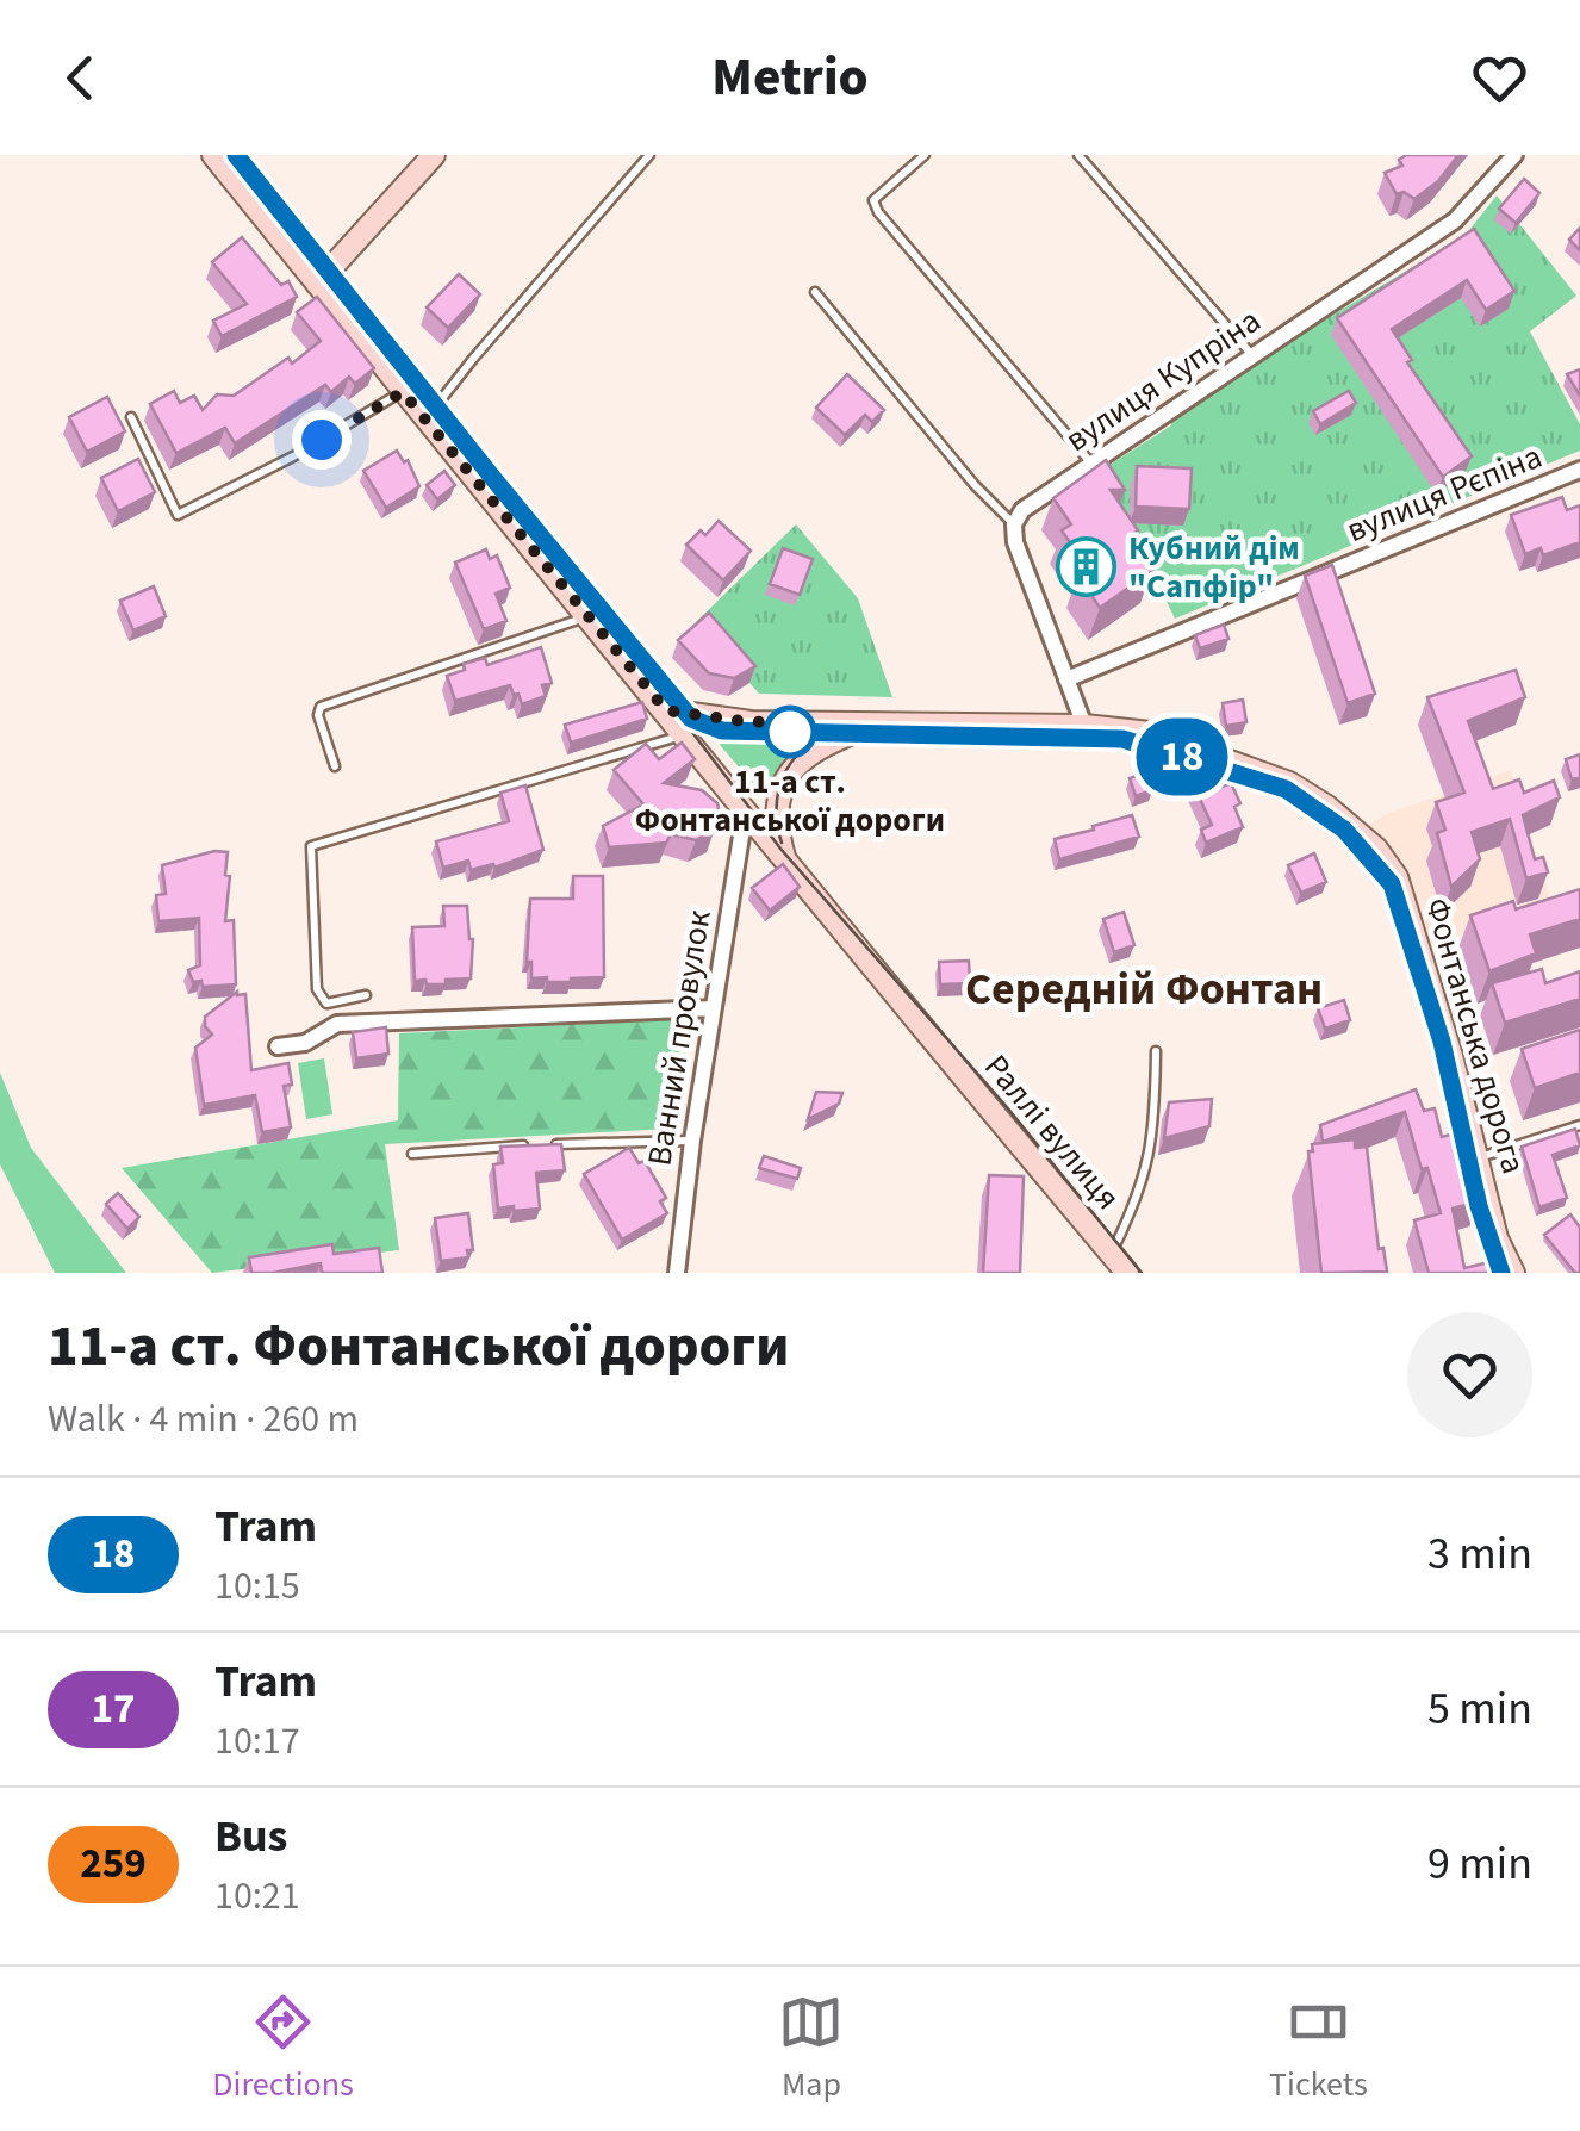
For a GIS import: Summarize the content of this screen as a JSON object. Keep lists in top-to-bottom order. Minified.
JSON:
{"streets":{"main road":["Фонтанська дорога","Раллі вулиця"],"street":["вулиця Купріна","вулиця Рєпіна","Ванний провулок"]},"crossings":[["Фонтанська дорога","Раллі вулиця"],["Ванний провулок","Раллі вулиця"]],"districts":["Середній Фонтан"],"places":{"building":["Кубний дім \"Сапфір\""],"other":["11-а ст. Фонтанської дороги"]},"lines":["tram line 18"],"page":{"header":"Metrio","on_map":"18","heading":["11-а ст. Фонтанської дороги","Walk · 4 min · 260 m"],"list":[{"mark":"18","name":"Tram","note":"10:15","value":"3 min"},{"mark":"17","name":"Tram","note":"10:17","value":"5 min"},{"mark":"259","name":"Bus","note":"10:21","value":"9 min"}],"tabs":["Directions","Map","Tickets"]}}
